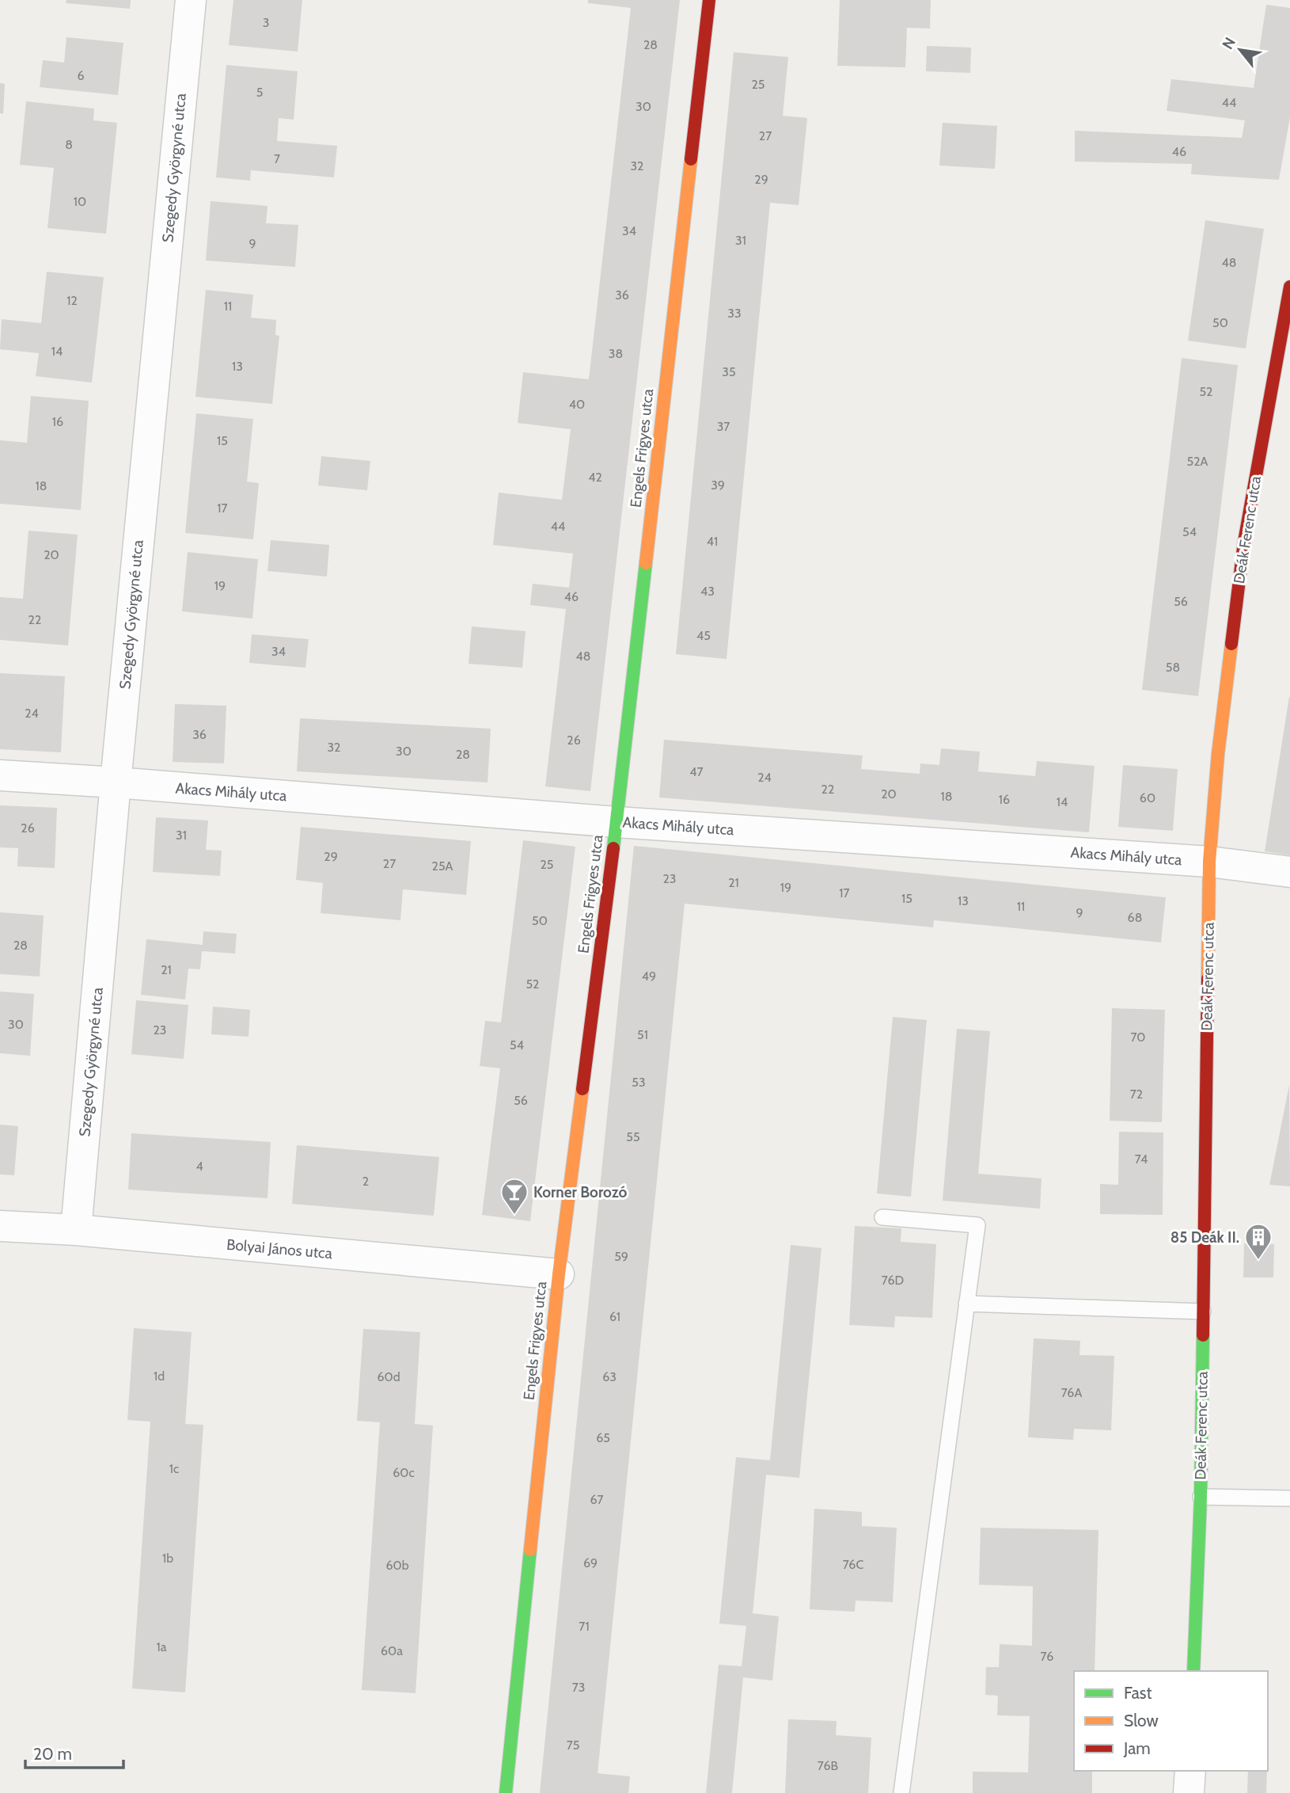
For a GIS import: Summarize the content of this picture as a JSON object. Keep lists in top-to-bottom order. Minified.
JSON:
{"streets":{"street":["Szegedy Györgyné utca","Engels Frigyes utca","Deák Ferenc utca","Akacs Mihály utca","Bolyai János utca"]},"crossings":[["Szegedy Györgyné utca","Akacs Mihály utca"],["Szegedy Györgyné utca","Bolyai János utca"],["Engels Frigyes utca","Akacs Mihály utca"],["Engels Frigyes utca","Bolyai János utca"],["Deák Ferenc utca","Akacs Mihály utca"]],"places":{"bar":["Korner Borozó"],"building":["85 Deák II."]},"house_numbers":["3","28","6","25","5","44","30","27","8","46","7","32","29","10","34","31","9","48","36","12","11","33","50","14","38","13","35","52","40","16","37","15","52A","42","39","18","17","44","54","41","20","19","43","46","56","22","45","34","48","58","24","36","26","32","30","28","47","24","22","20","18","60","16","14","26","31","29","27","25","25A","23","21","19","17","15","13","11","9","68","50","28","21","49","52","30","23","51","70","54","53","72","56","55","74","4","2","59","76D","61","1d","60d","63","76A","65","1c","60c","67","1b","69","76C","60b","71","1a","60a","76","73","75","76B"],"legend":["Fast","Slow","Jam"],"scale_bar":"20 m","north":"top left"}
